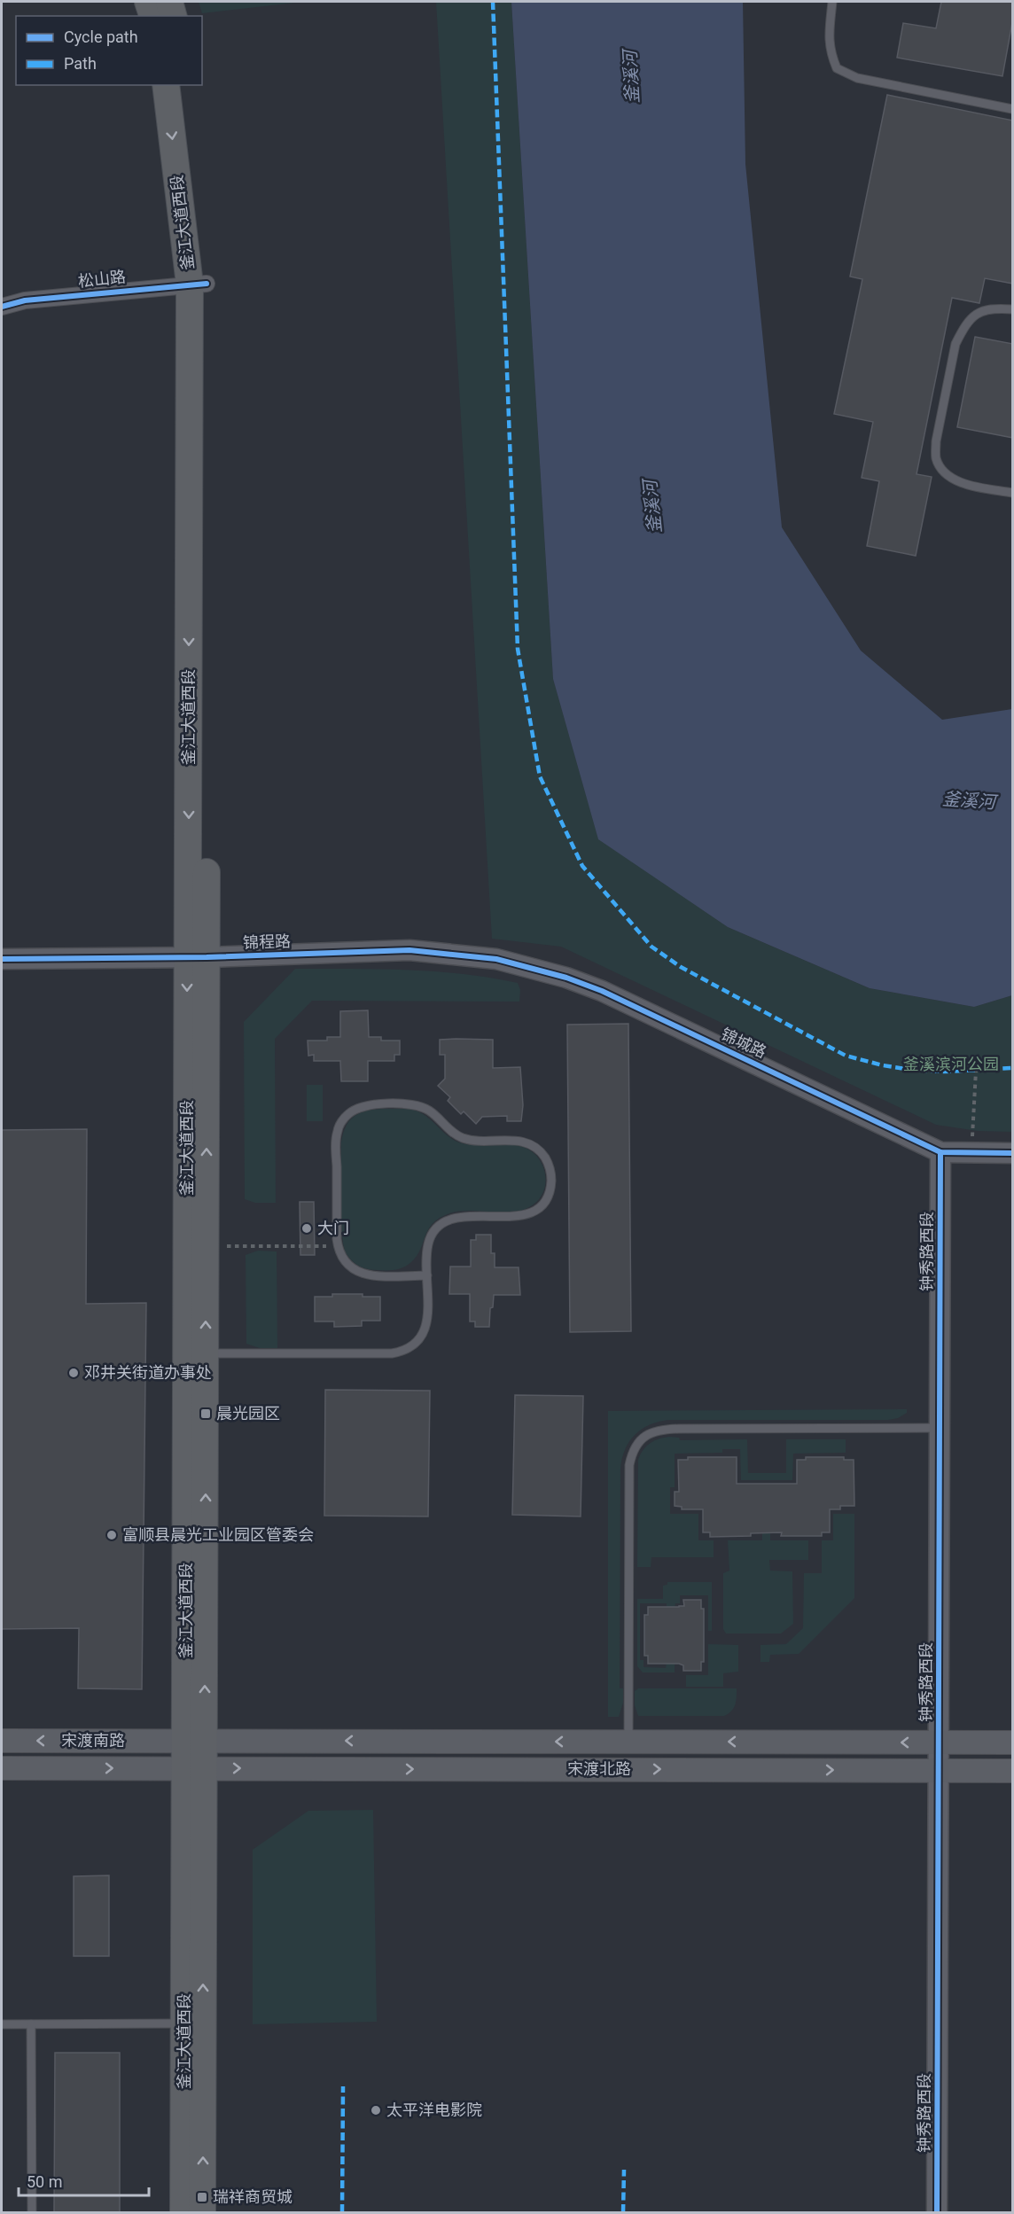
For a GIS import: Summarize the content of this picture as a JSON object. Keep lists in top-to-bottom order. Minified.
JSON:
{"streets":{"highway":["釜江大道西段"],"main road":["宋渡南路","宋渡北路"],"street":["松山路","锦程路","锦城路","钟秀路西段"]},"crossings":[["釜江大道西段","松山路"],["釜江大道西段","锦程路"],["釜江大道西段","宋渡南路"],["釜江大道西段","宋渡北路"],["锦程路","锦城路"],["锦城路","钟秀路西段"],["钟秀路西段","宋渡北路"],["宋渡南路","宋渡北路"]],"water":["釜溪河"],"parks":["釜溪滨河公园"],"places":{"other":["大门","邓井关街道办事处","富顺县晨光工业园区管委会","太平洋电影院"],"transit":["晨光园区","瑞祥商贸城"]},"legend":["Cycle path","Path"],"scale_bar":"50 m"}
